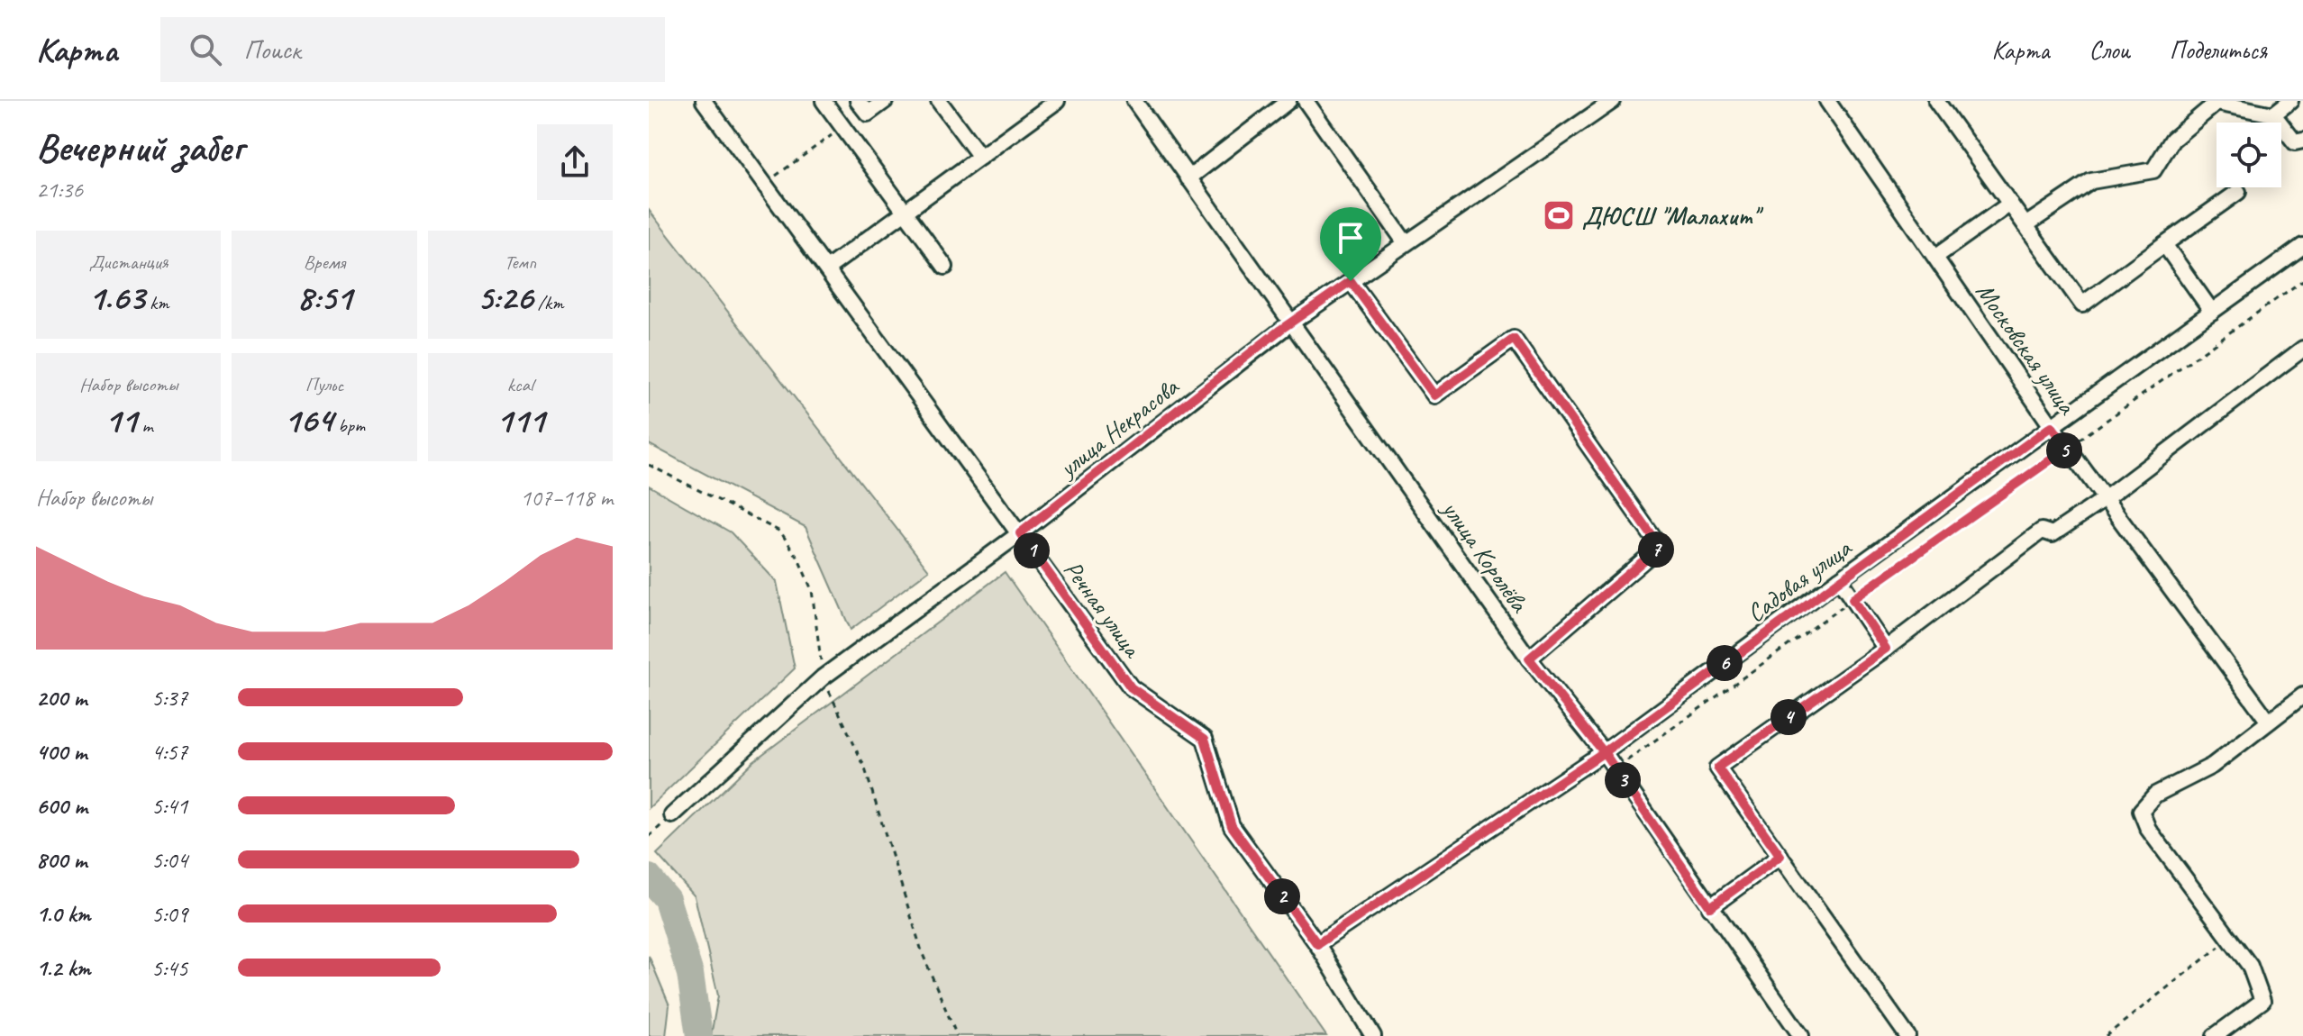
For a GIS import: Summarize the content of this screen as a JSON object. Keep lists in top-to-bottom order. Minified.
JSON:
{"streets":{"street":["Московская улица","улица Некрасова","улица Королёва","Садовая улица","Речная улица"]},"crossings":[["Московская улица","Садовая улица"],["улица Некрасова","улица Королёва"],["улица Некрасова","Речная улица"],["улица Королёва","Садовая улица"],["Садовая улица","Речная улица"]],"places":{"sports":["ДЮСШ \"Малахит\""]},"page":{"header":"Карта","search":"Поиск","nav":["Карта","Слои","Поделиться"],"heading":["Вечерний забег","21:36"],"stats":[["Дистанция","1.63 km"],["Время","8:51"],["Темп","5:26 /km"],["Набор высоты","11 m"],["Пульс","164 bpm"],["kcal","111"]],"pins":["5","7","1","6","4","3","2"],"chart":["Набор высоты","107–118 m"],"list":[{"name":"200 m","note":"5:37"},{"name":"400 m","note":"4:57"},{"name":"600 m","note":"5:41"},{"name":"800 m","note":"5:04"},{"name":"1.0 km","note":"5:09"},{"name":"1.2 km","note":"5:45"}]}}
